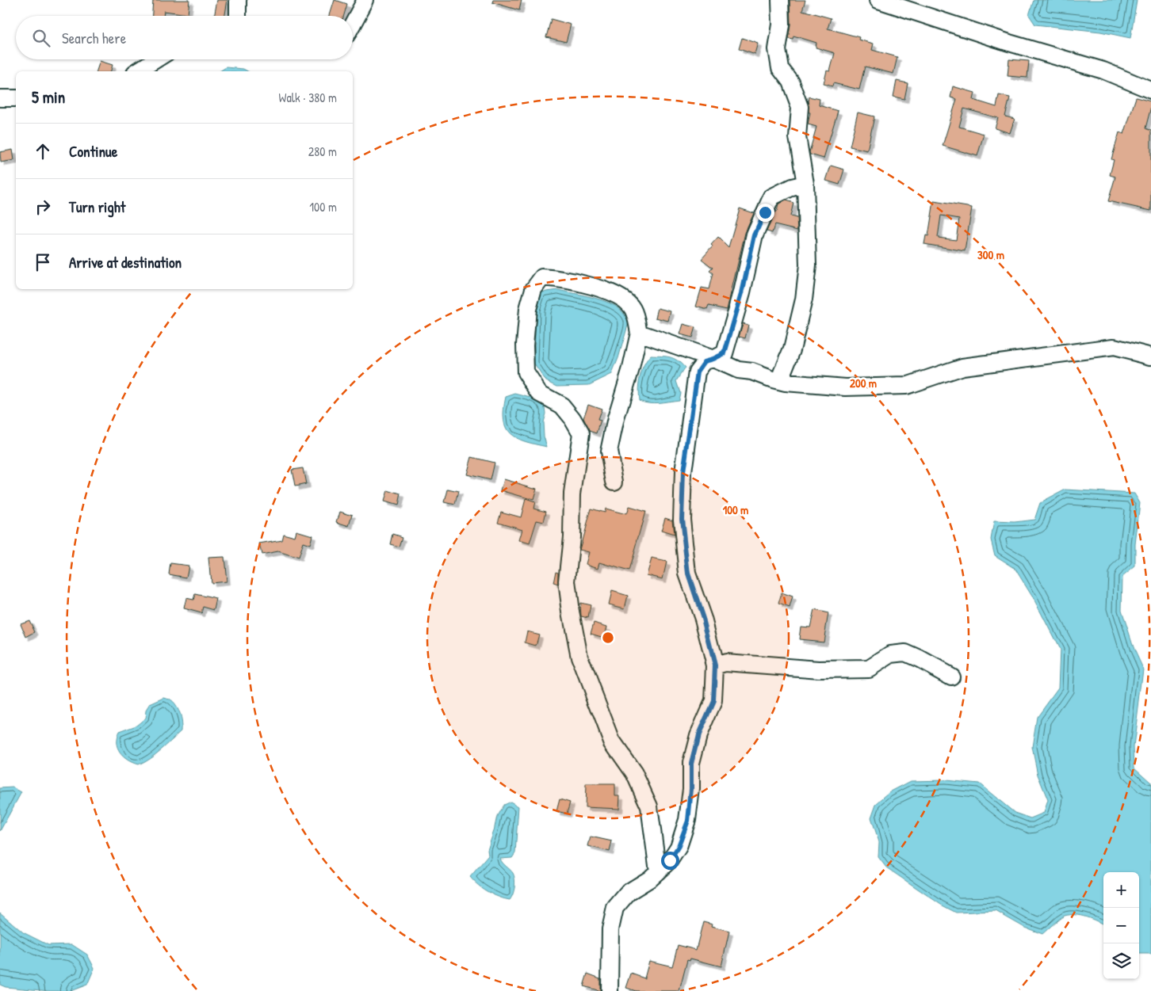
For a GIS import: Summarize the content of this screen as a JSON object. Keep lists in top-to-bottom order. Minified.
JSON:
{"page":{"search":"Search here","heading":["5 min","Walk · 380 m"],"list":[["Continue","280 m"],["Turn right","100 m"],"Arrive at destination"],"map_buttons":["+","−"]},"rings":["300 m","200 m","100 m"]}
